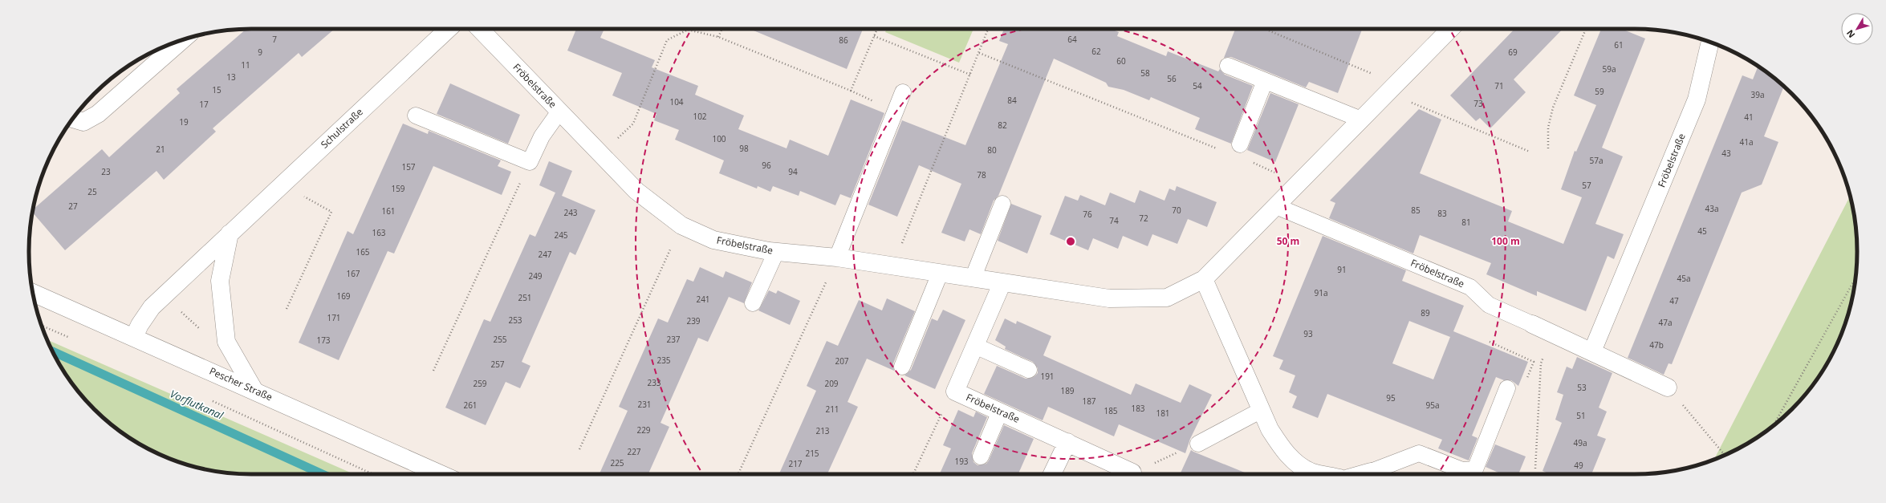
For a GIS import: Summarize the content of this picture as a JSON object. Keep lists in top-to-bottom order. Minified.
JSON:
{"streets":{"street":["Fröbelstraße","Schulstraße","Pescher Straße"]},"crossings":[["Schulstraße","Pescher Straße"]],"water":["Vorflutkanal"],"house_numbers":["7","64","86","61","62","9","69","60","11","59a","58","13","56","54","71","15","59","39a","84","104","73","17","102","41","19","82","100","41a","98","21","80","43","57a","96","157","23","94","78","57","159","25","27","43a","70","85","161","243","83","76","72","74","81","45","163","245","165","247","91","167","249","45a","91a","169","251","241","47","89","171","253","239","47a","93","255","237","173","47b","235","207","257","191","233","259","209","53","189","95","187","231","261","95a","183","211","185","181","51","229","213","49a","227","215","193","225","217","49"],"north":"bottom left","rings":["50 m","100 m"]}
